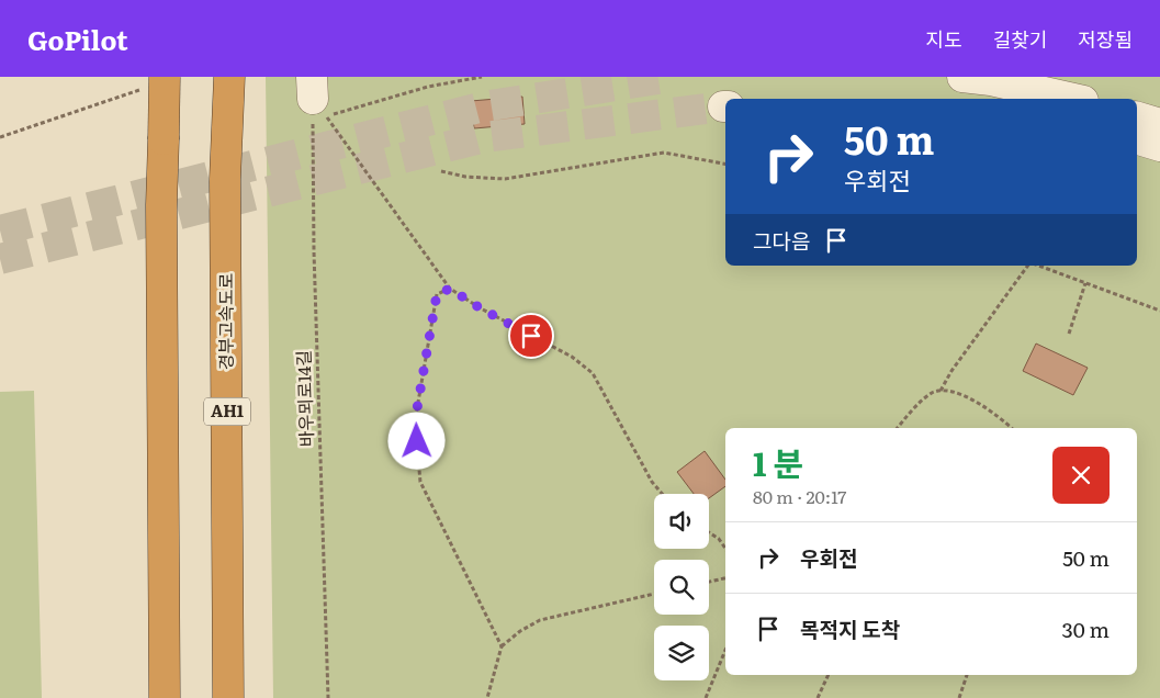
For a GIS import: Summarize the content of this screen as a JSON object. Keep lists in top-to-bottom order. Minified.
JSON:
{"streets":{"highway":["경부고속도로","AH1"],"path":["바우뫼로14길"]},"page":{"header":"GoPilot","nav":["지도","길찾기","저장됨"],"turn":["50 m","우회전"],"then":"그다음","heading":["1 분","80 m · 20:17"],"list":[{"name":"우회전","value":"50 m"},{"name":"목적지 도착","value":"30 m"}]}}
